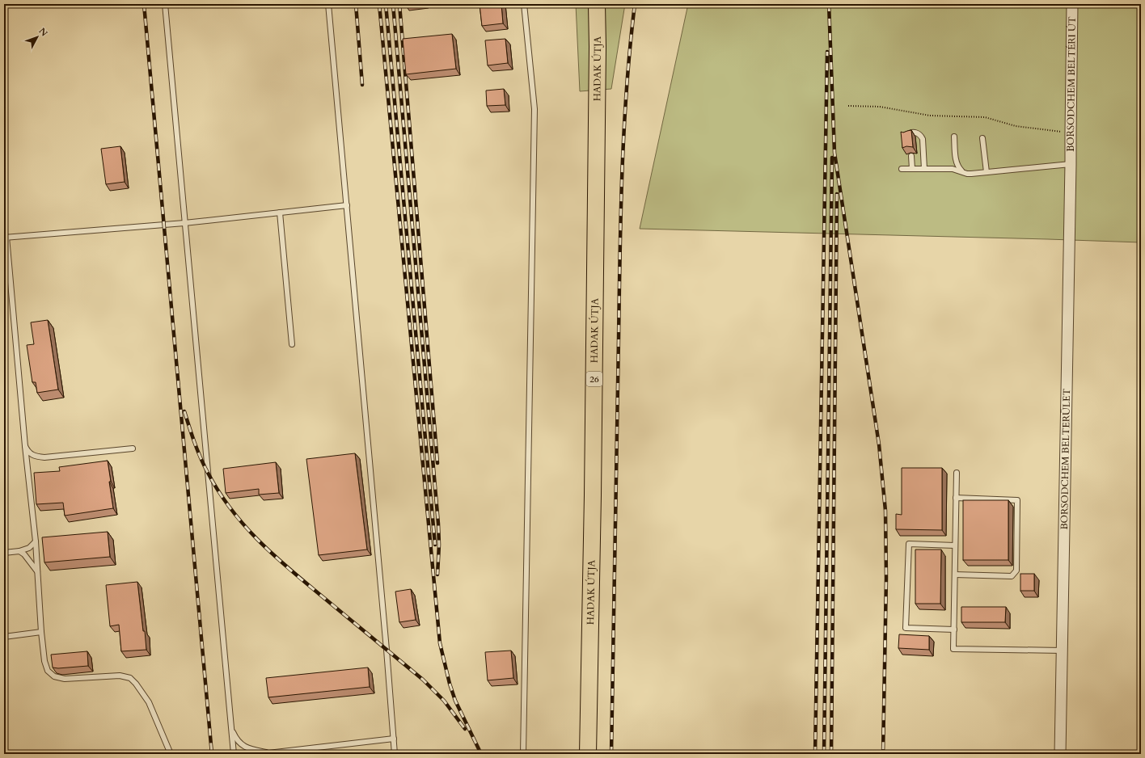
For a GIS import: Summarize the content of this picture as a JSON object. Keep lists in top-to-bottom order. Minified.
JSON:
{"streets":{"main road":["HADAK ÚTJA","26"],"street":["BORSODCHEM BELTÉRI ÚT","BORSODCHEM BELTERÜLET"]},"crossings":[["BORSODCHEM BELTÉRI ÚT","BORSODCHEM BELTERÜLET"]],"north":"top right"}
